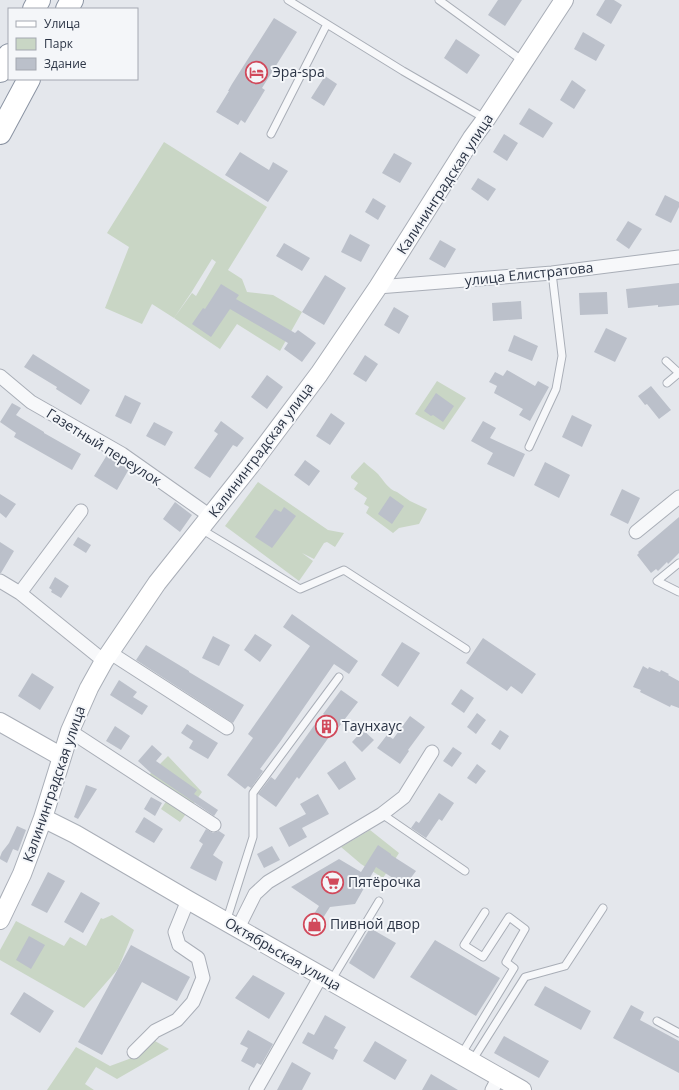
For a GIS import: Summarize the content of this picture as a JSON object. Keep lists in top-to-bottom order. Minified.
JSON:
{"streets":{"street":["Калининградская улица","улица Елистратова","Газетный переулок","Октябрьская улица"]},"crossings":[["Калининградская улица","улица Елистратова"],["Калининградская улица","Газетный переулок"],["Калининградская улица","Октябрьская улица"]],"places":{"hotel":["Эра-spa"],"building":["Таунхаус"],"supermarket":["Пятёрочка"],"shop":["Пивной двор"]},"legend":["Улица","Парк","Здание"]}
